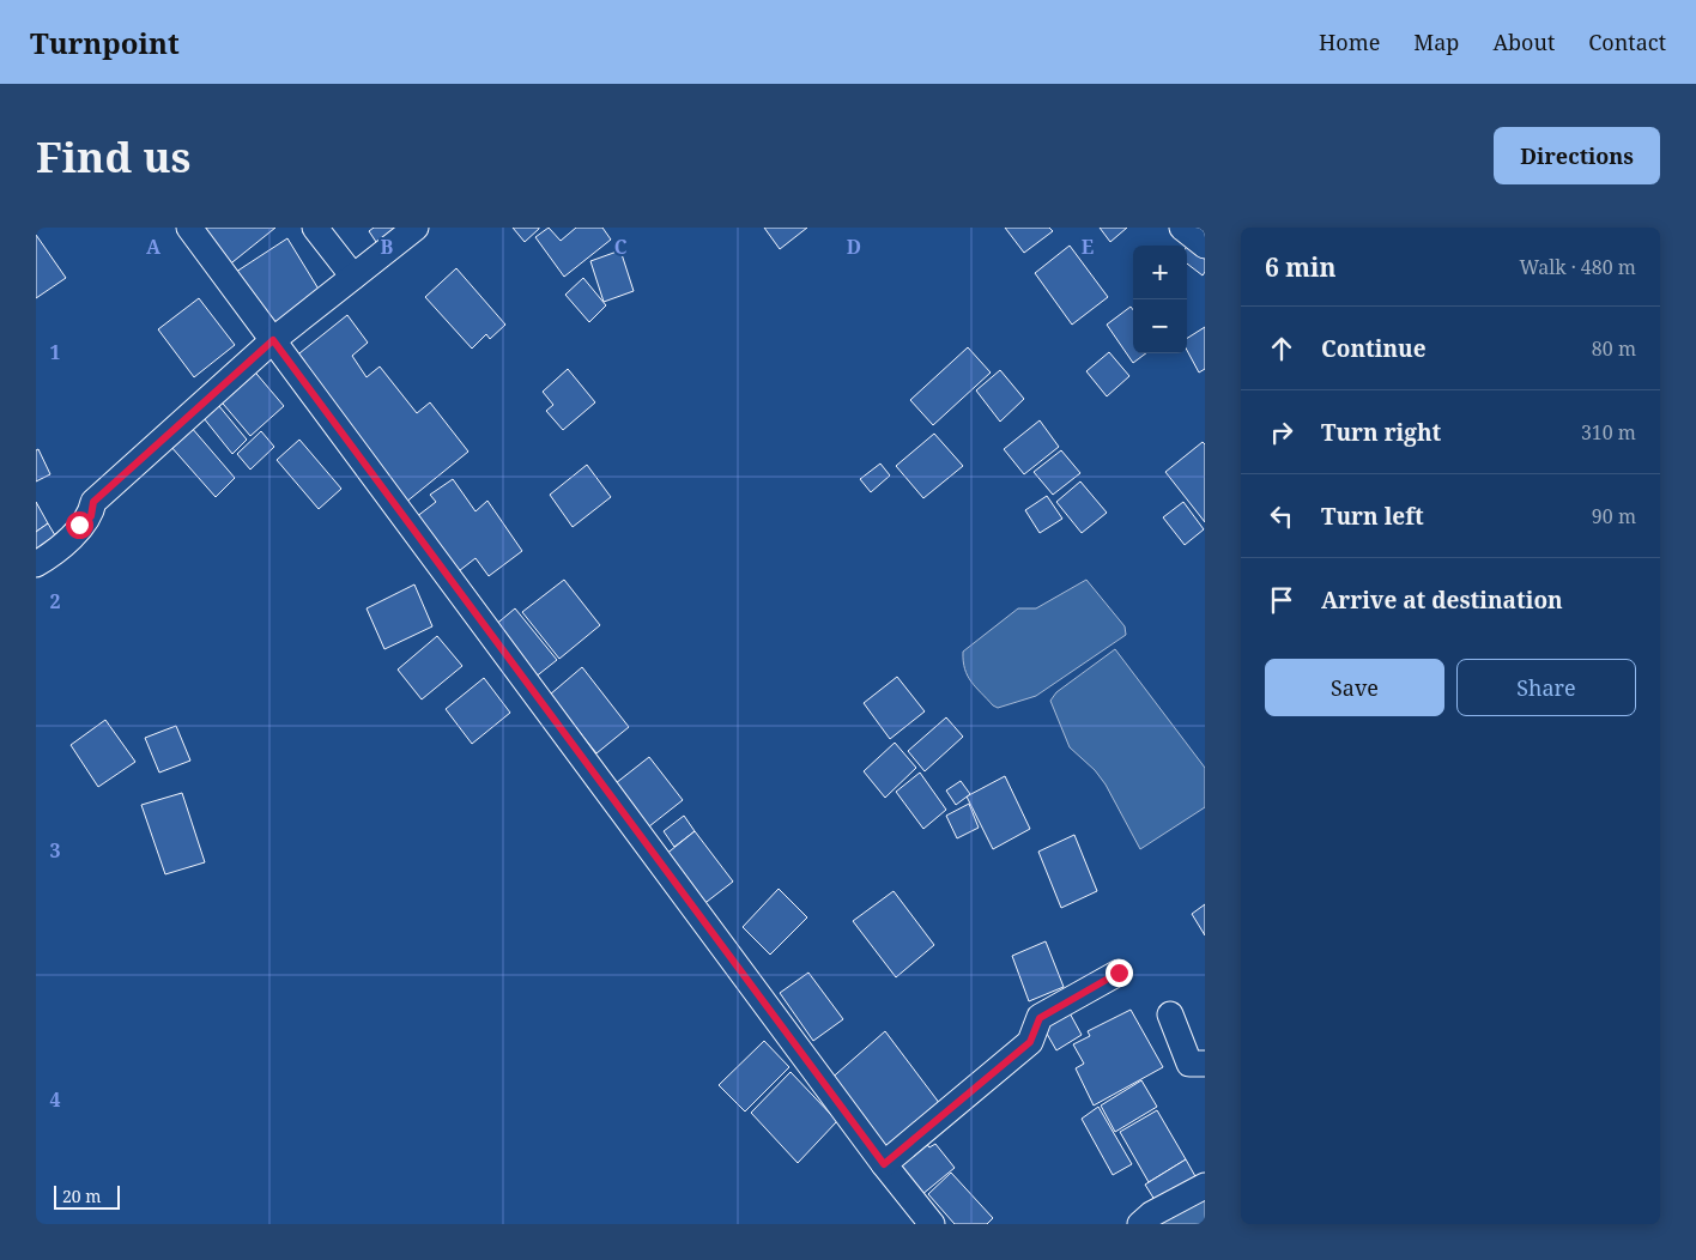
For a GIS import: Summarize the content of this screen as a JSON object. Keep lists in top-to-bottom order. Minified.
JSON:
{"scale_bar":"20 m","page":{"header":"Turnpoint","nav":["Home","Map","About","Contact"],"buttons":["Directions",["Save","Share"]],"title":"Find us","heading":["6 min","Walk · 480 m"],"map_buttons":["+","−"],"list":[["Continue","80 m"],["Turn right","310 m"],["Turn left","90 m"],"Arrive at destination"],"scale":"20 m"},"grid":{"columns":["A","B","C","D","E"],"rows":["1","2","3","4"]}}
